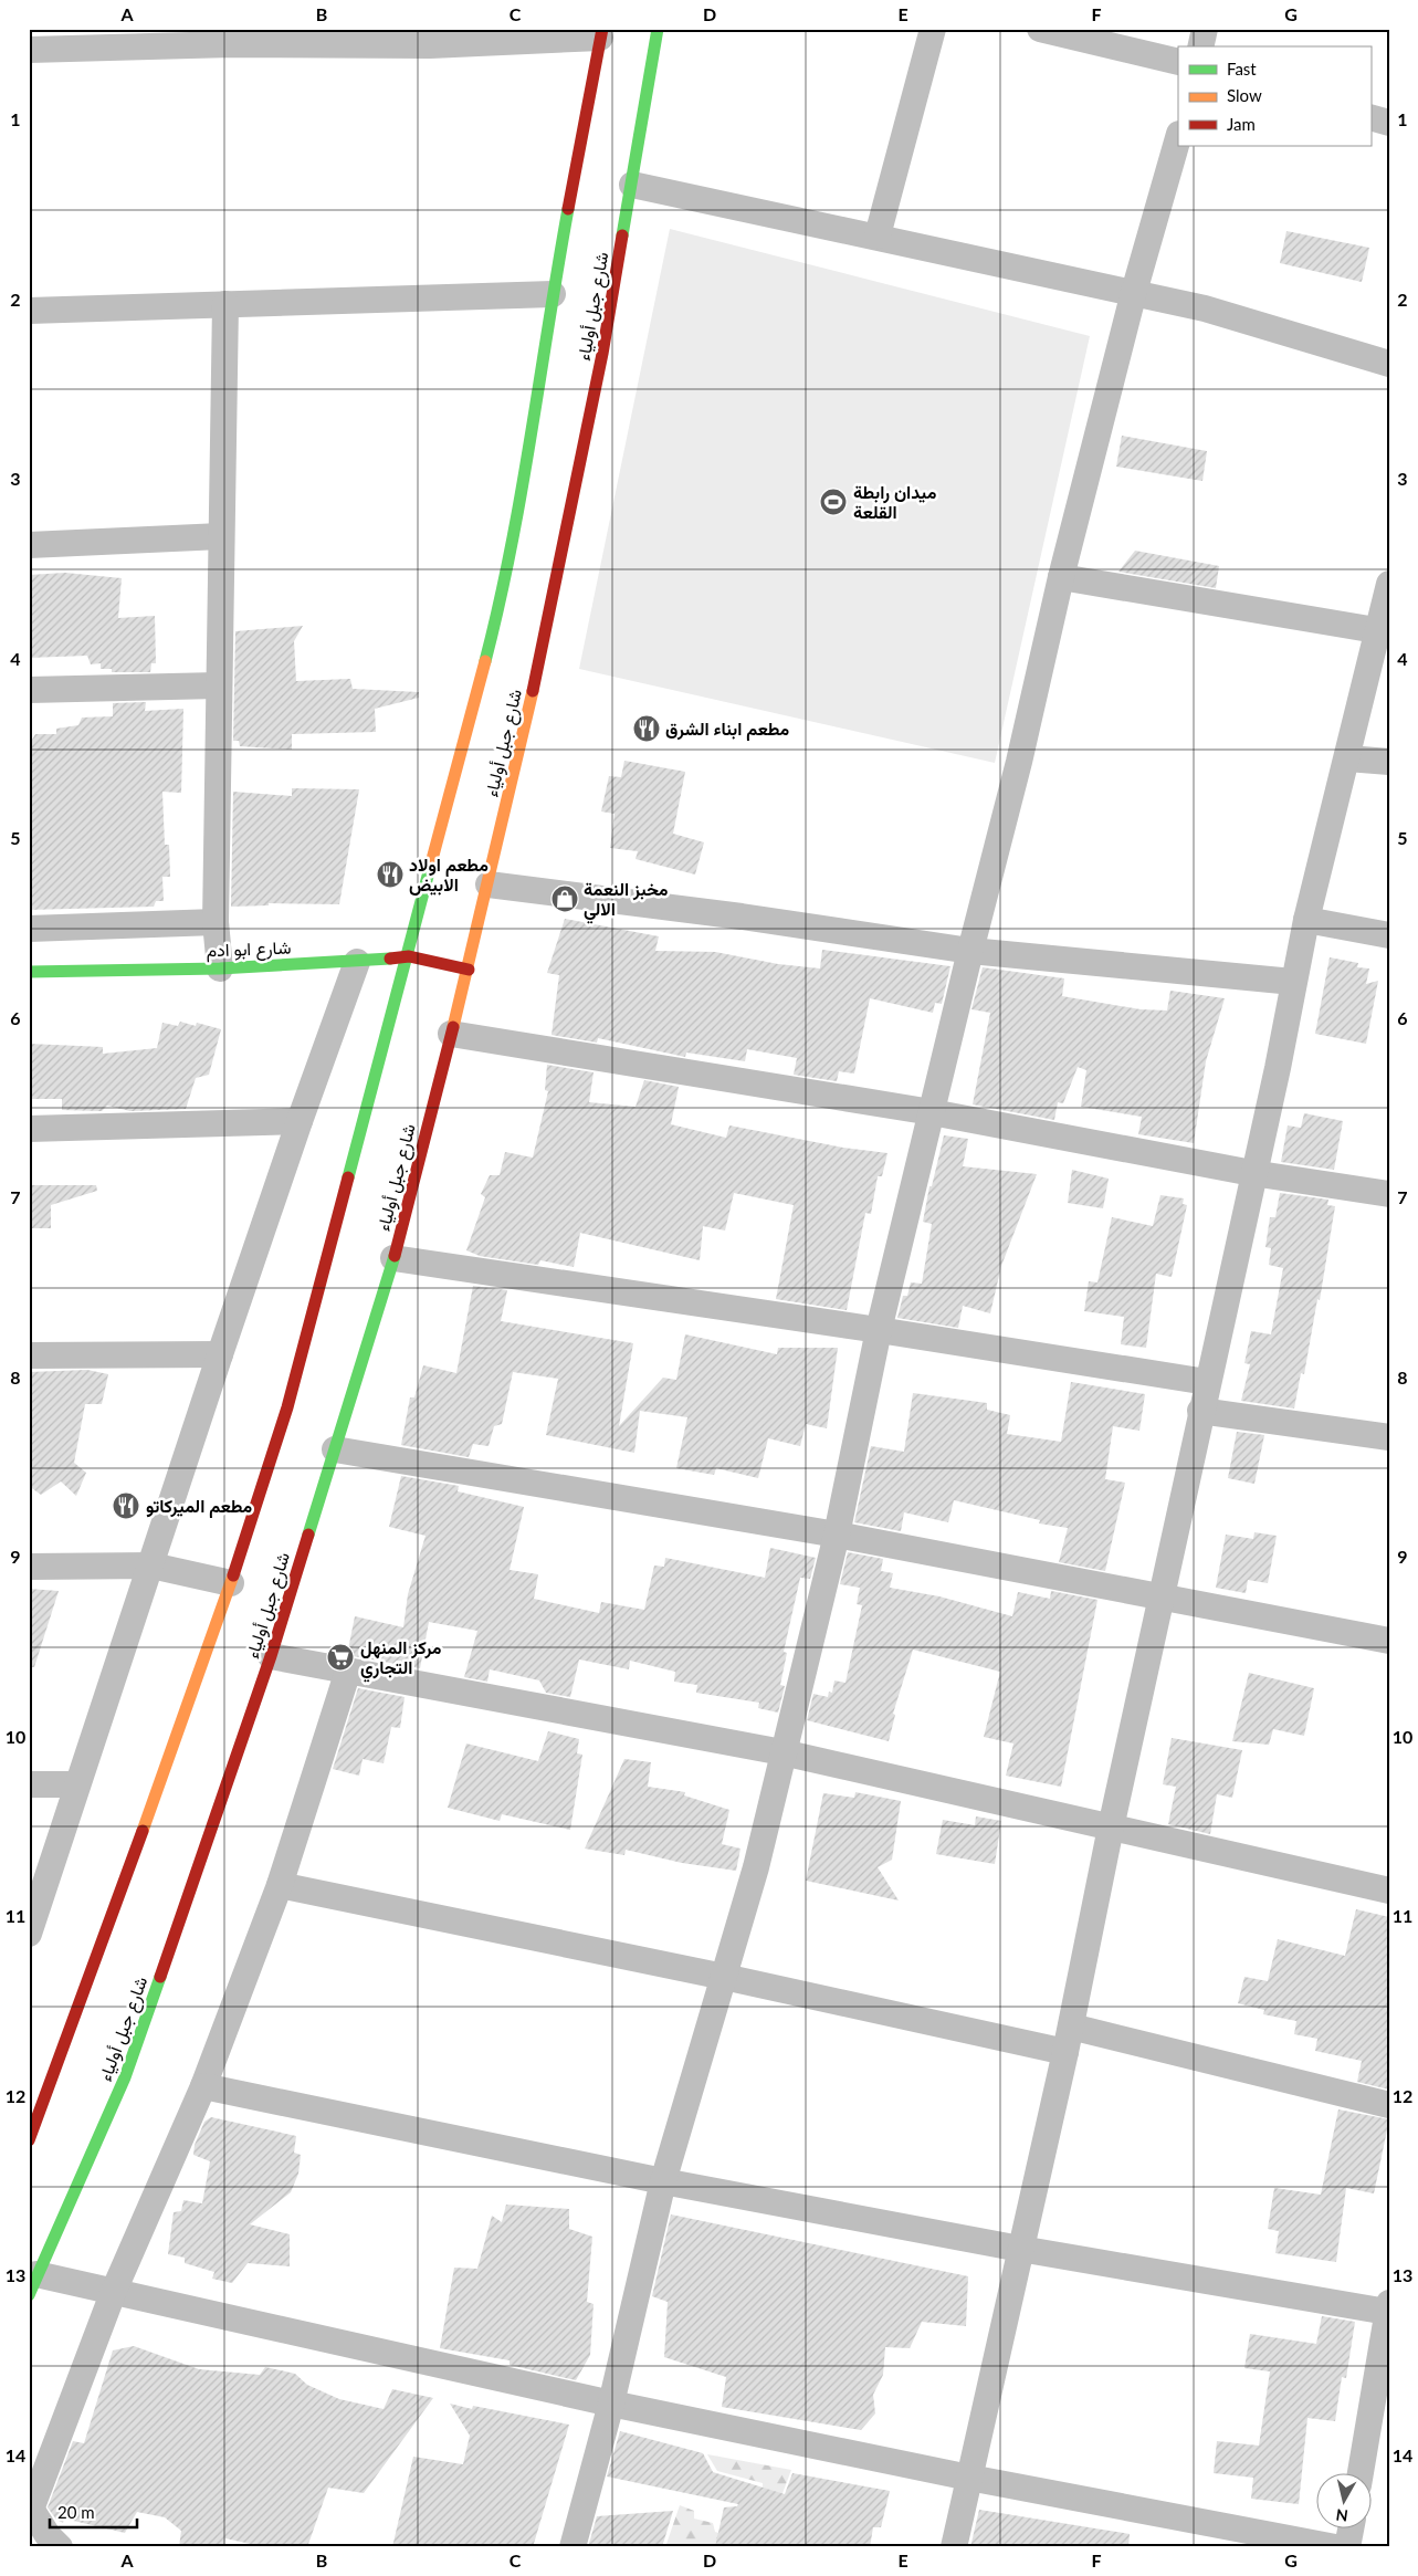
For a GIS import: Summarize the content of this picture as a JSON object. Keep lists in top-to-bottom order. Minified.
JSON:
{"streets":{"main road":["شارع جبل أولياء","شارع ابو ادم"]},"crossings":[["شارع جبل أولياء","شارع ابو ادم"]],"places":{"sports":["ميدان رابطة القلعة"],"restaurant":["مطعم ابناء الشرق","مطعم اولاد الابيض","مطعم الميركاتو"],"shop":["مخبز النعمة الالي"],"supermarket":["مركز المنهل التجاري"]},"legend":["Fast","Slow","Jam"],"scale_bar":"20 m","north":"bottom","grid":{"columns":["A","B","C","D","E","F","G"],"rows":["1","2","3","4","5","6","7","8","9","10","11","12","13","14"]}}
